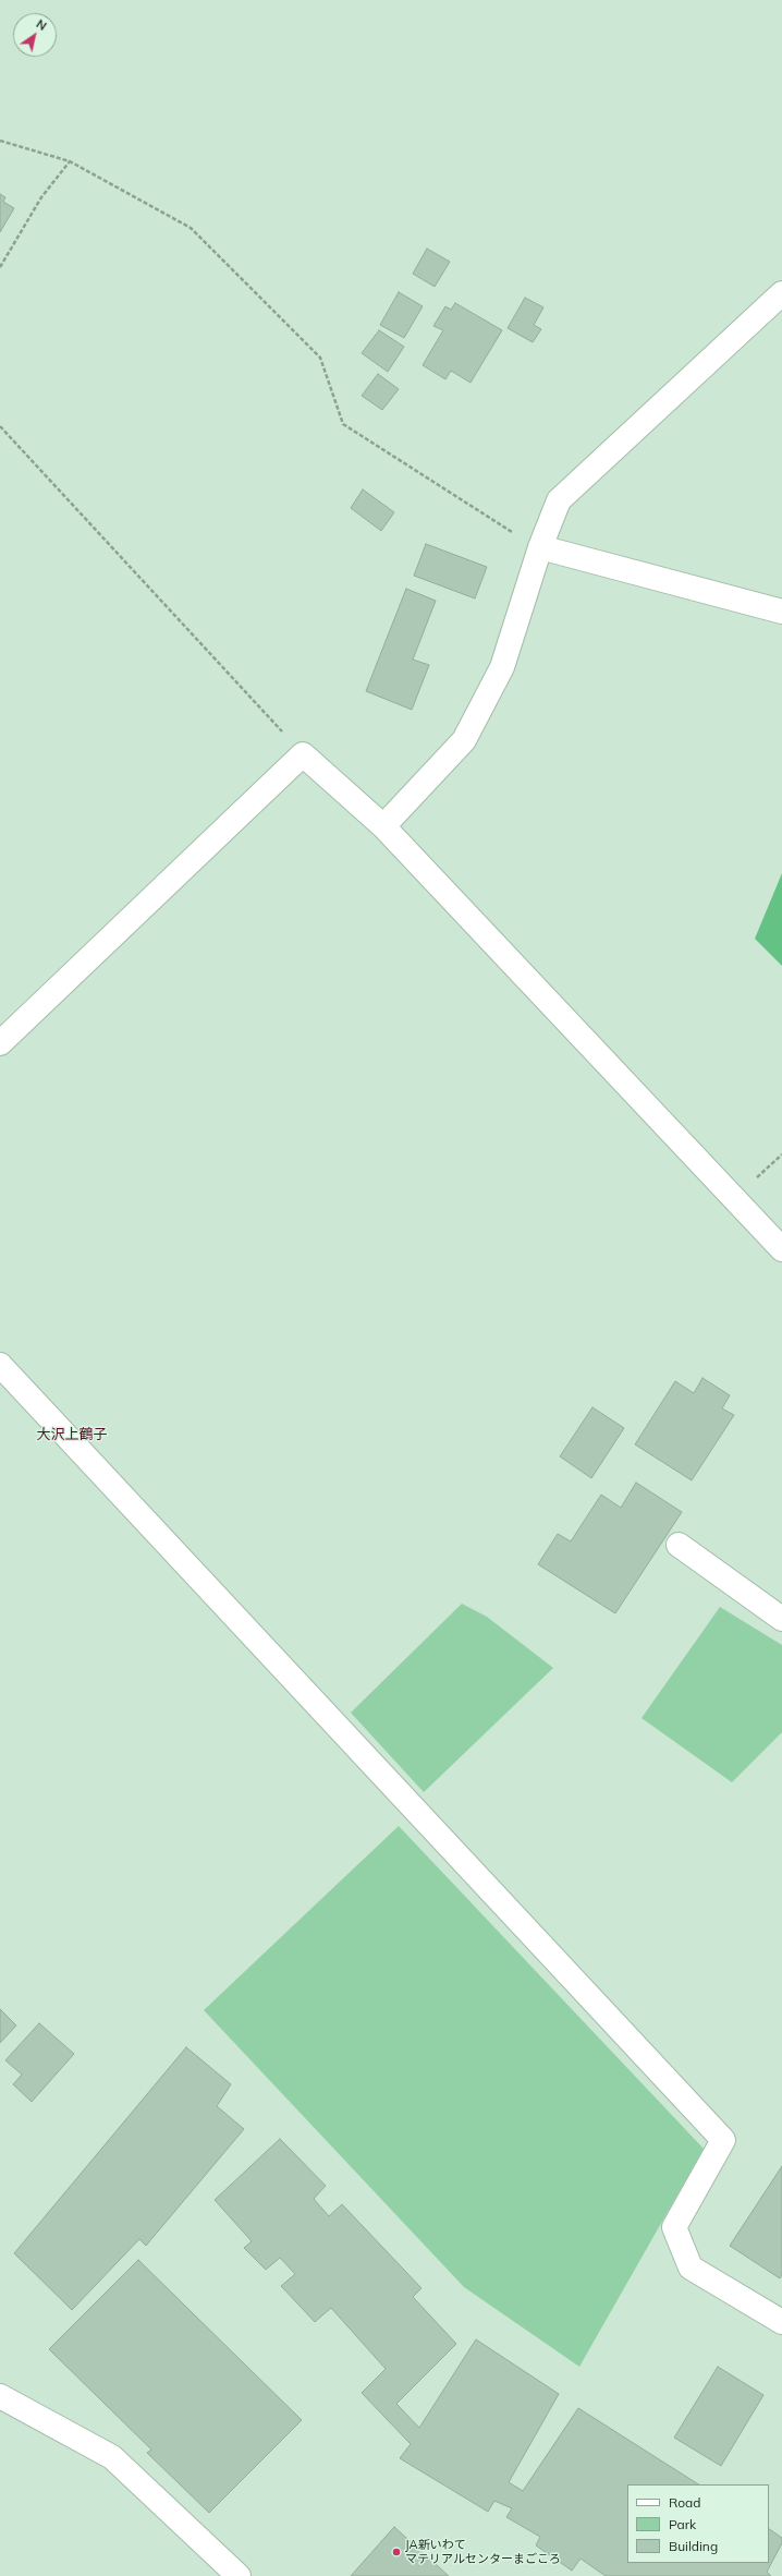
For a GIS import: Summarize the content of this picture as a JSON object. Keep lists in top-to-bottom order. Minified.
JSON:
{"districts":["大沢上鶴子"],"places":["JA新いわて マテリアルセンターまごころ"],"legend":["Road","Park","Building"],"north":"top right"}
